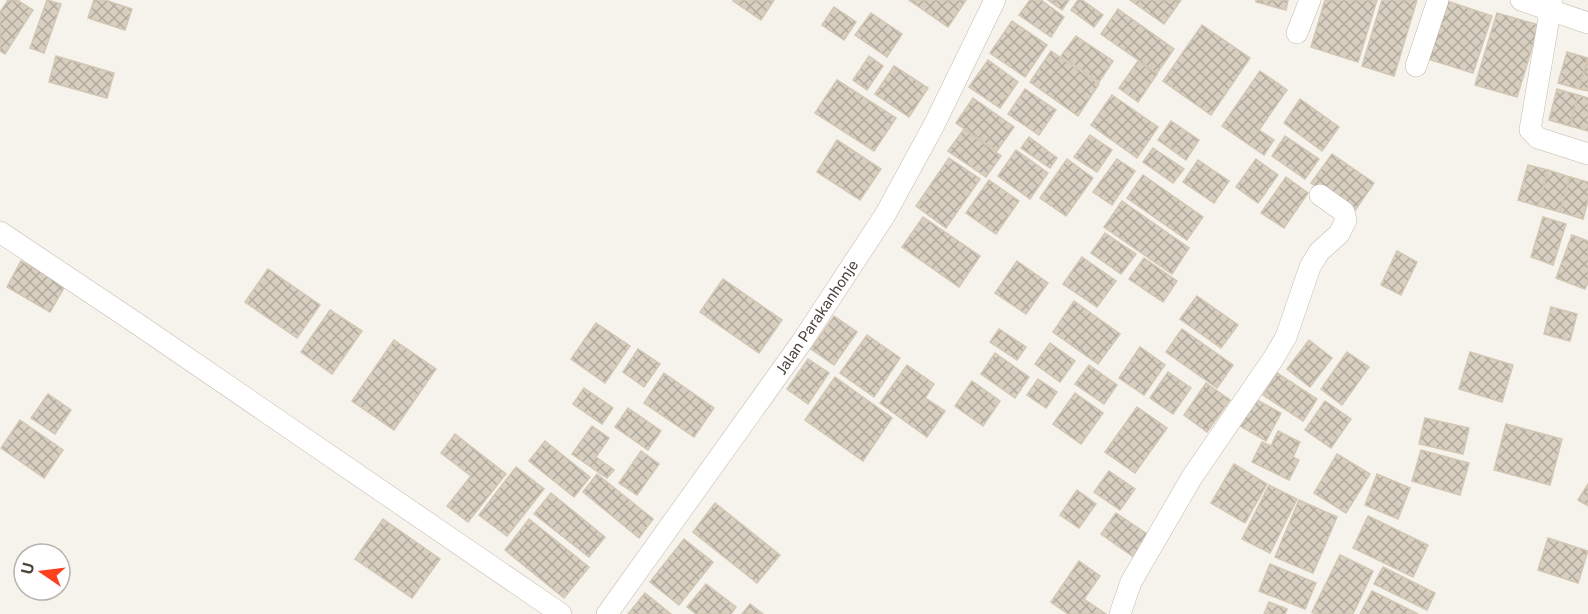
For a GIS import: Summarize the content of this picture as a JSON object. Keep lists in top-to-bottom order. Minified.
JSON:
{"streets":{"street":["Jalan Parakanhonje"]},"north":"left"}
